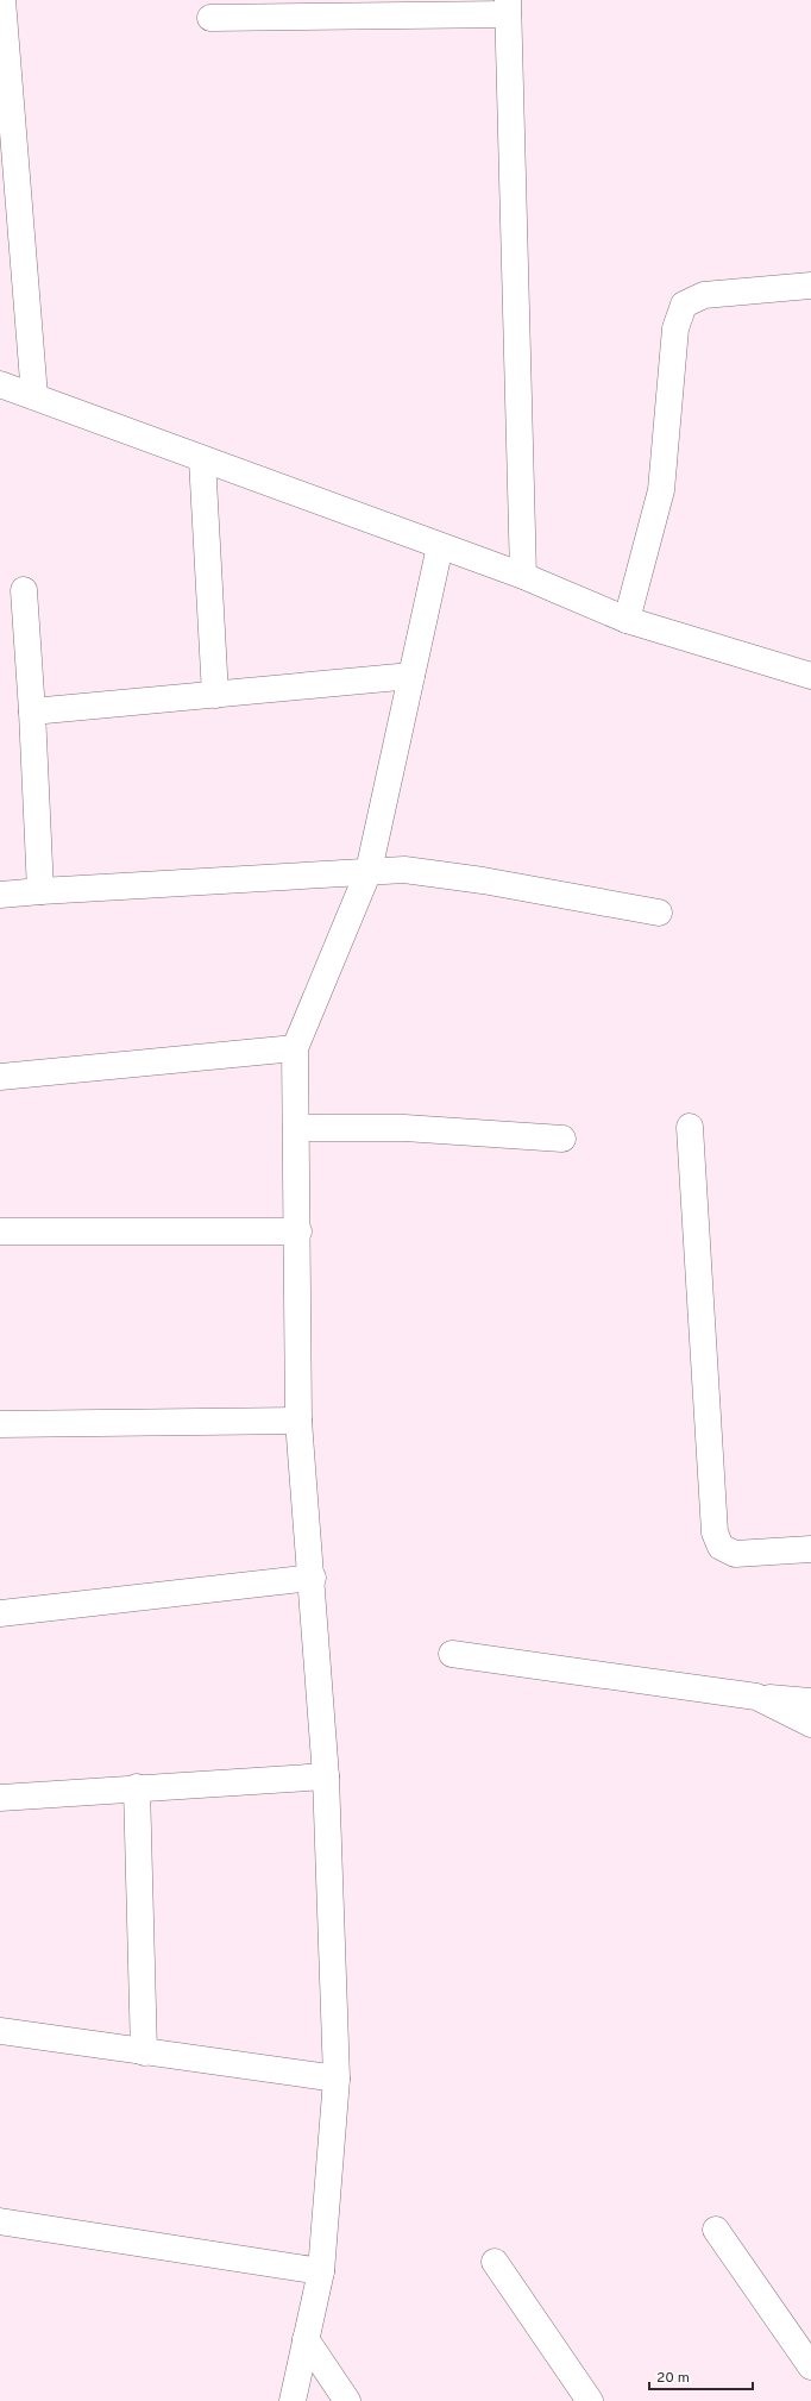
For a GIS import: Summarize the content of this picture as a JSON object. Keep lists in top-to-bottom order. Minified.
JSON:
{"scale_bar":"20 m"}
